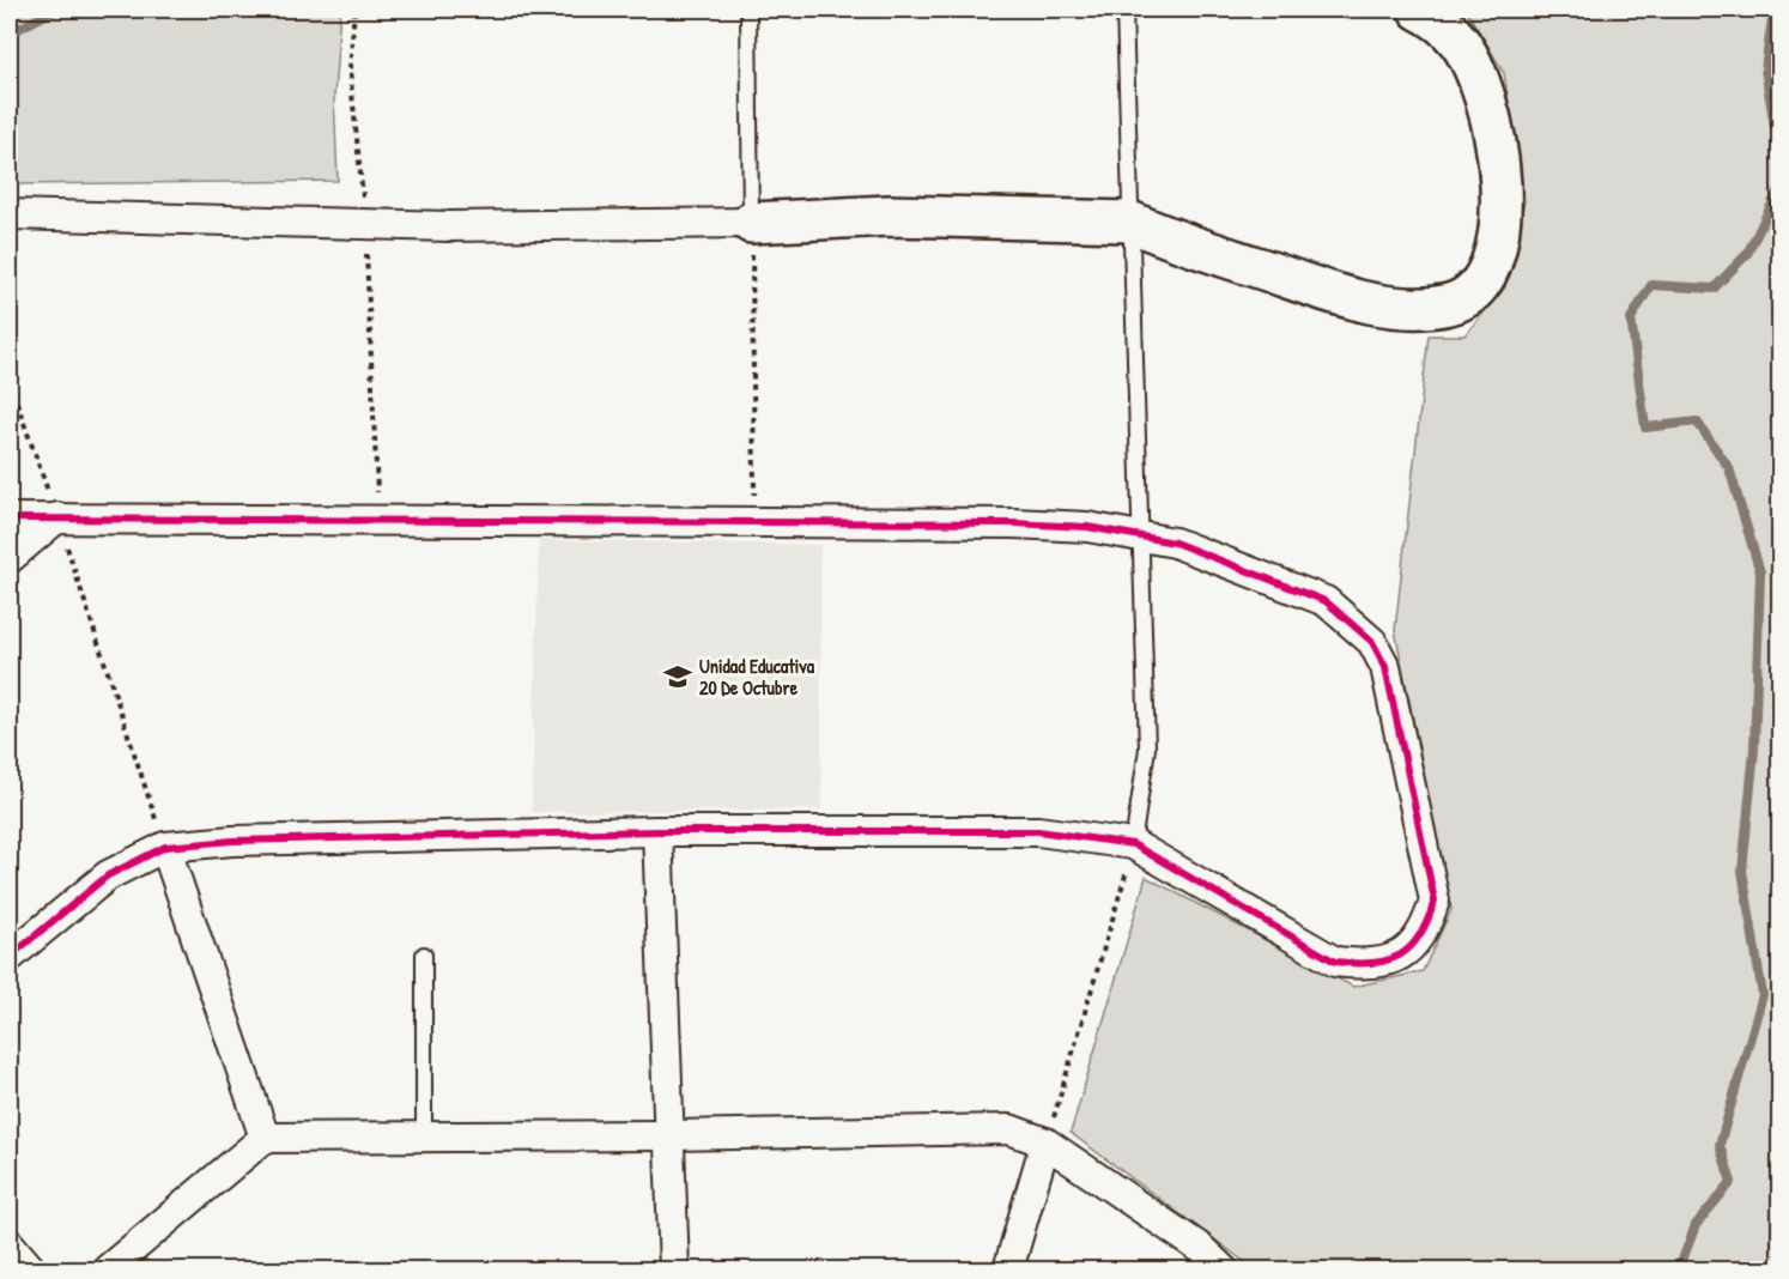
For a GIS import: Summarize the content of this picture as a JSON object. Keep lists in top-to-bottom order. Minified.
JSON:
{"places":{"school or university":["Unidad Educativa 20 De Octubre"]}}
